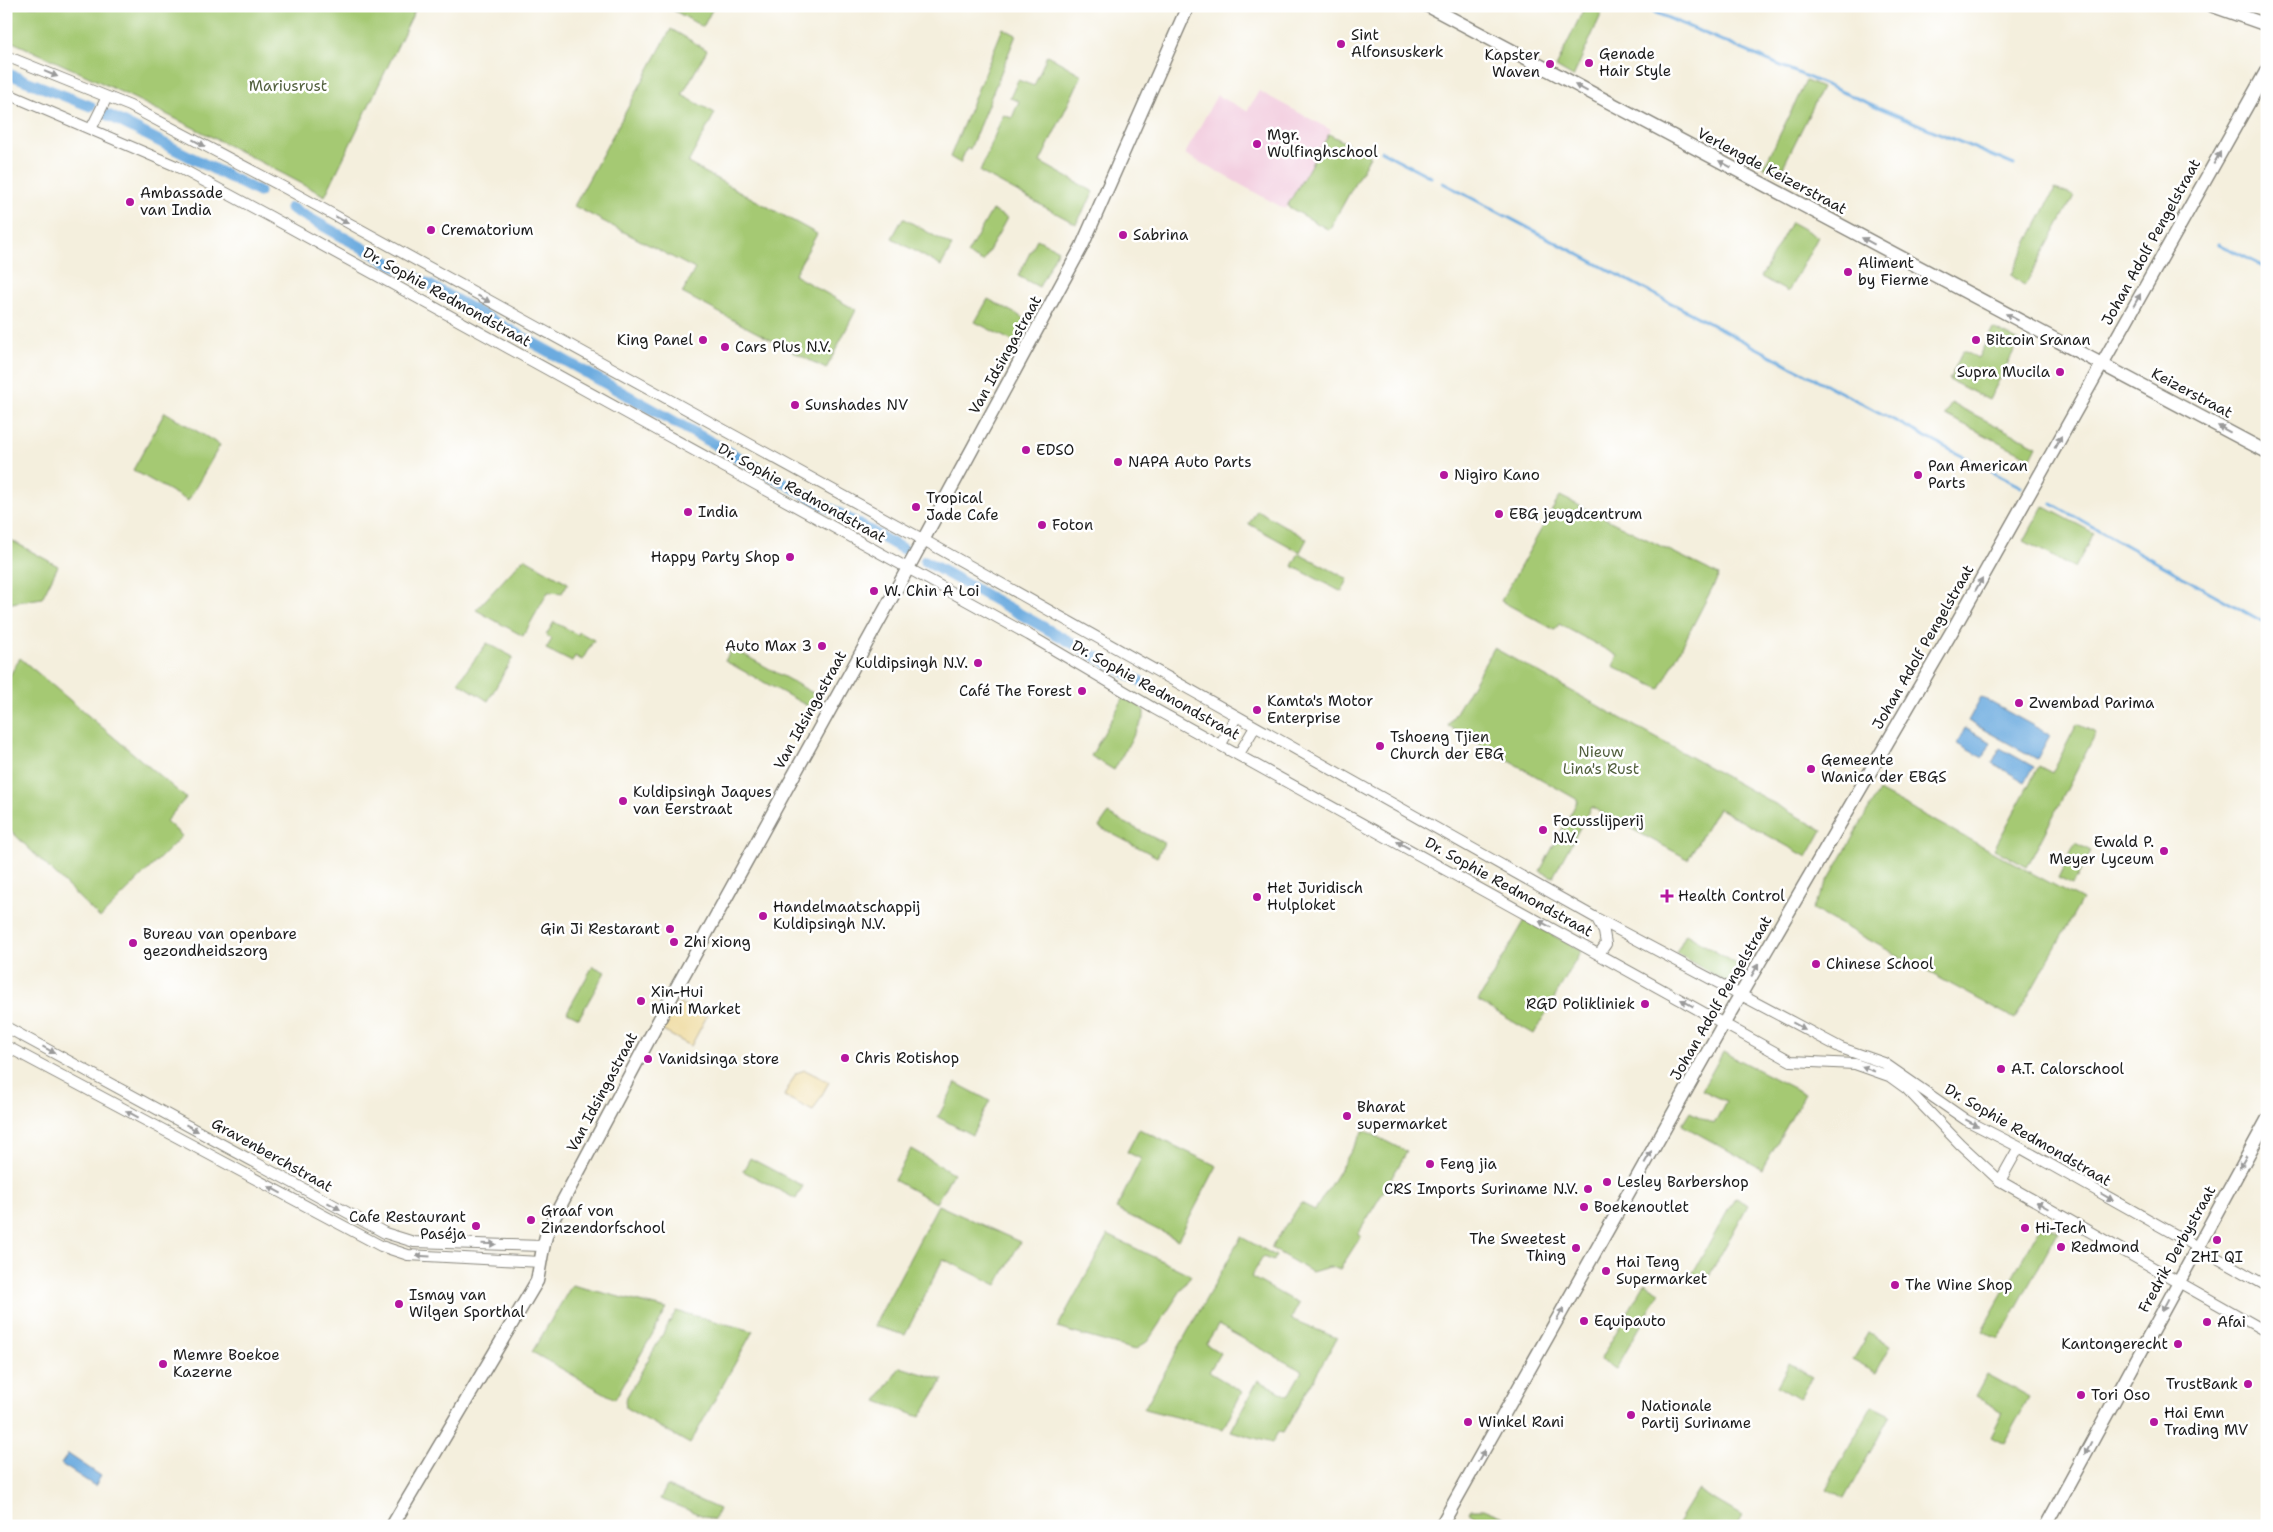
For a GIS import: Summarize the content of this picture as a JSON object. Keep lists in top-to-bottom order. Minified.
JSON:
{"streets":{"main road":["Verlengde Keizerstraat","Johan Adolf Pengelstraat","Van Idsingastraat","Keizerstraat","Fredrik Derbystraat"],"street":["Dr. Sophie Redmondstraat","Gravenberchstraat"]},"crossings":[["Verlengde Keizerstraat","Johan Adolf Pengelstraat"],["Verlengde Keizerstraat","Keizerstraat"],["Johan Adolf Pengelstraat","Dr. Sophie Redmondstraat"],["Johan Adolf Pengelstraat","Keizerstraat"],["Dr. Sophie Redmondstraat","Van Idsingastraat"],["Dr. Sophie Redmondstraat","Fredrik Derbystraat"],["Van Idsingastraat","Gravenberchstraat"]],"one_way":["Verlengde Keizerstraat","Johan Adolf Pengelstraat","Keizerstraat","Fredrik Derbystraat"],"parks":["Mariusrust","Nieuw Lina's Rust"],"places":{"other":["Sint Alfonsuskerk","Genade Hair Style","Kapster Waven","Mgr. Wulfinghschool","Ambassade van India","Crematorium","Sabrina","Aliment by Fierme","King Panel","Bitcoin Sranan","Cars Plus N.V.","Supra Mucila","Sunshades NV","EDSO","NAPA Auto Parts","Nigiro Kano","Pan American Parts","Tropical Jade Cafe","India","EBG jeugdcentrum","Foton","Happy Party Shop","W. Chin A Loi","Auto Max 3","Kuldipsingh N.V.","Café The Forest","Zwembad Parima","Kamta's Motor Enterprise","Tshoeng Tjien Church der EBG","Gemeente Wanica der EBGS","Kuldipsingh Jaques van Eerstraat","Focusslijperij N.V.","Ewald P. Meyer Lyceum","Het Juridisch Hulploket","Handelmaatschappij Kuldipsingh N.V.","Gin Ji Restarant","Zhi xiong","Bureau van openbare gezondheidszorg","Chinese School","Xin-Hui Mini Market","RGD Polikliniek","Chris Rotishop","Vanidsinga store","A.T. Calorschool","Bharat supermarket","Feng jia","Lesley Barbershop","CRS Imports Suriname N.V.","Boekenoutlet","Graaf von Zinzendorfschool","Cafe Restaurant Paséja","Hi-Tech","ZHI QI","Redmond","The Sweetest Thing","Hai Teng Supermarket","The Wine Shop","Ismay van Wilgen Sporthal","Equipauto","Afai","Kantongerecht","Memre Boekoe Kazerne","TrustBank","Tori Oso","Nationale Partij Suriname","Winkel Rani","Hai Emn Trading MV"],"health":["Health Control"]}}
